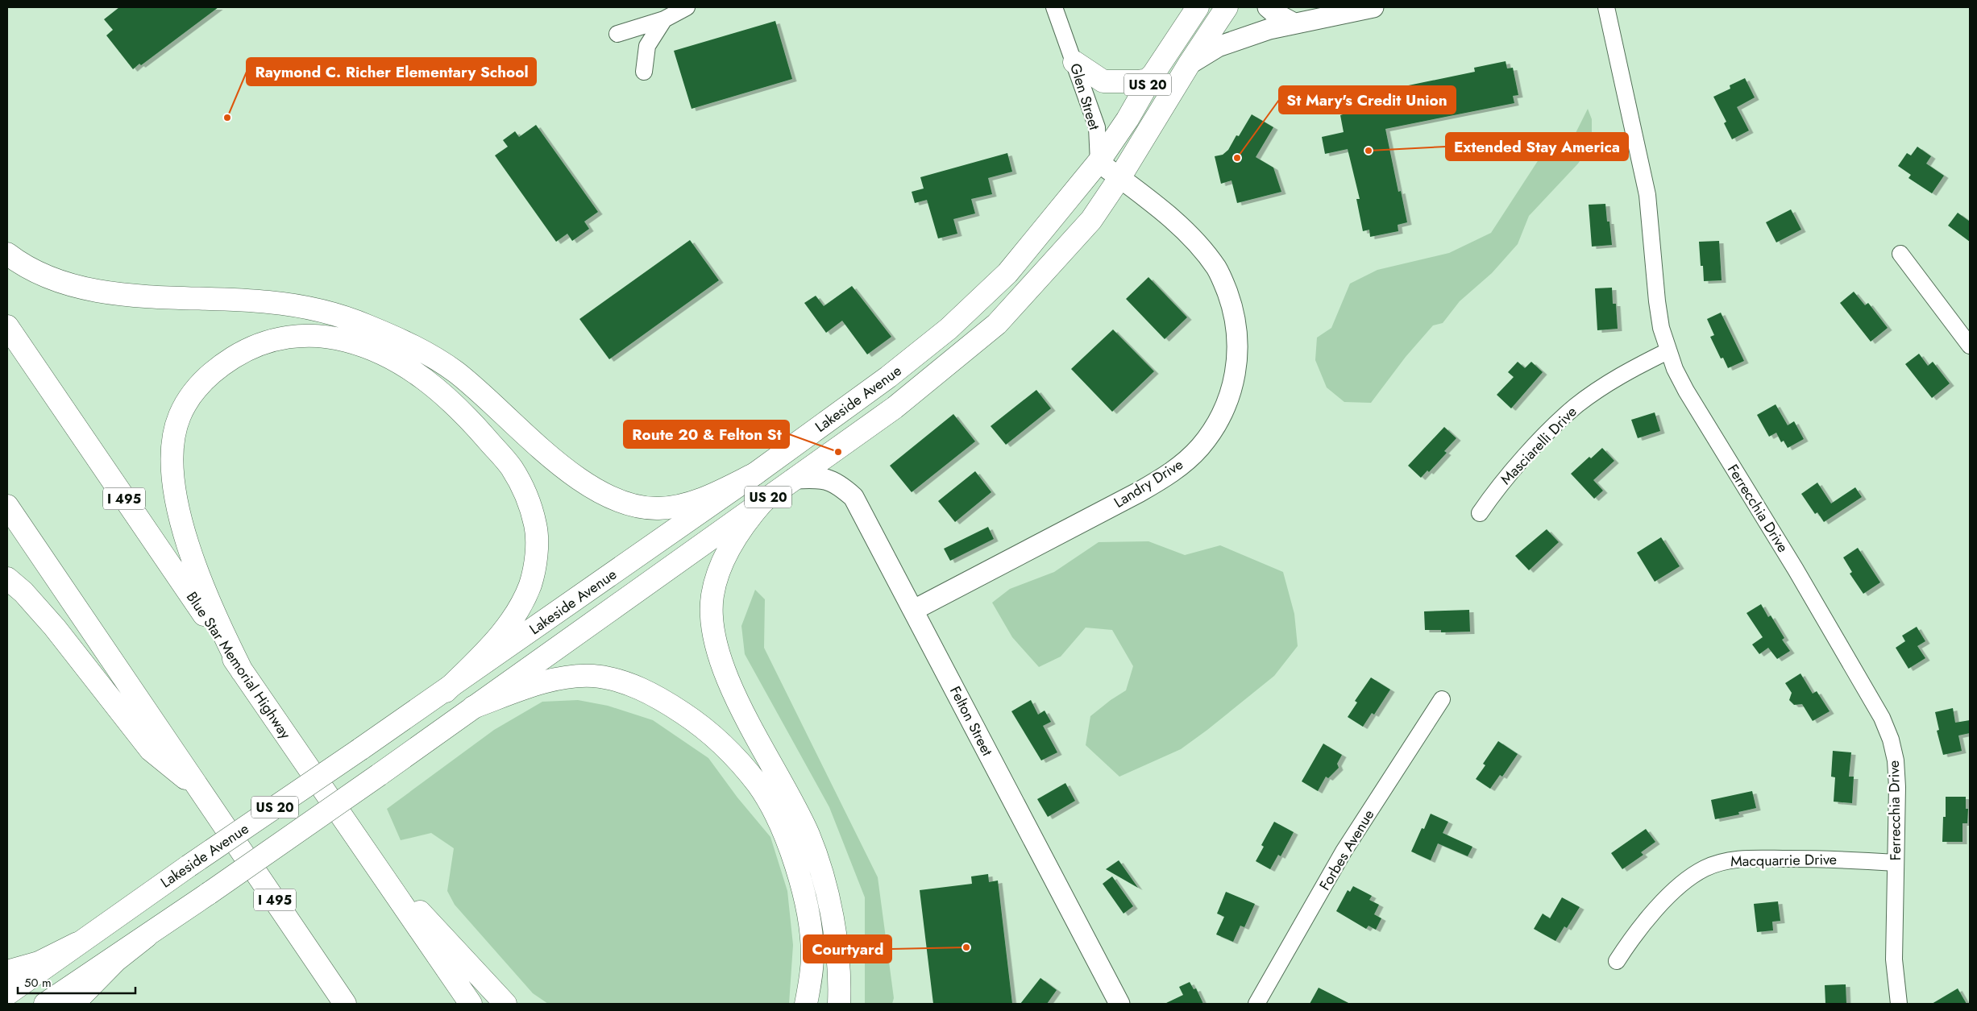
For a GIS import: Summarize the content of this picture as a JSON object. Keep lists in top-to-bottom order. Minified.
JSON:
{"streets":{"main road":["US 20","Lakeside Avenue","I 495","Blue Star Memorial Highway"],"street":["Glen Street","Masciarelli Drive","Landry Drive","Ferrecchia Drive","Felton Street","Forbes Avenue","Macquarrie Drive"]},"crossings":[["US 20","Glen Street"],["US 20","Lakeside Avenue"],["US 20","Landry Drive"],["Glen Street","Lakeside Avenue"],["Lakeside Avenue","Landry Drive"],["Lakeside Avenue","Felton Street"],["Masciarelli Drive","Ferrecchia Drive"],["Landry Drive","Felton Street"],["Ferrecchia Drive","Macquarrie Drive"]],"places":["Raymond C. Richer Elementary School","Extended Stay America","St Mary's Credit Union","Route 20 & Felton St","Courtyard"],"scale_bar":"50 m"}
